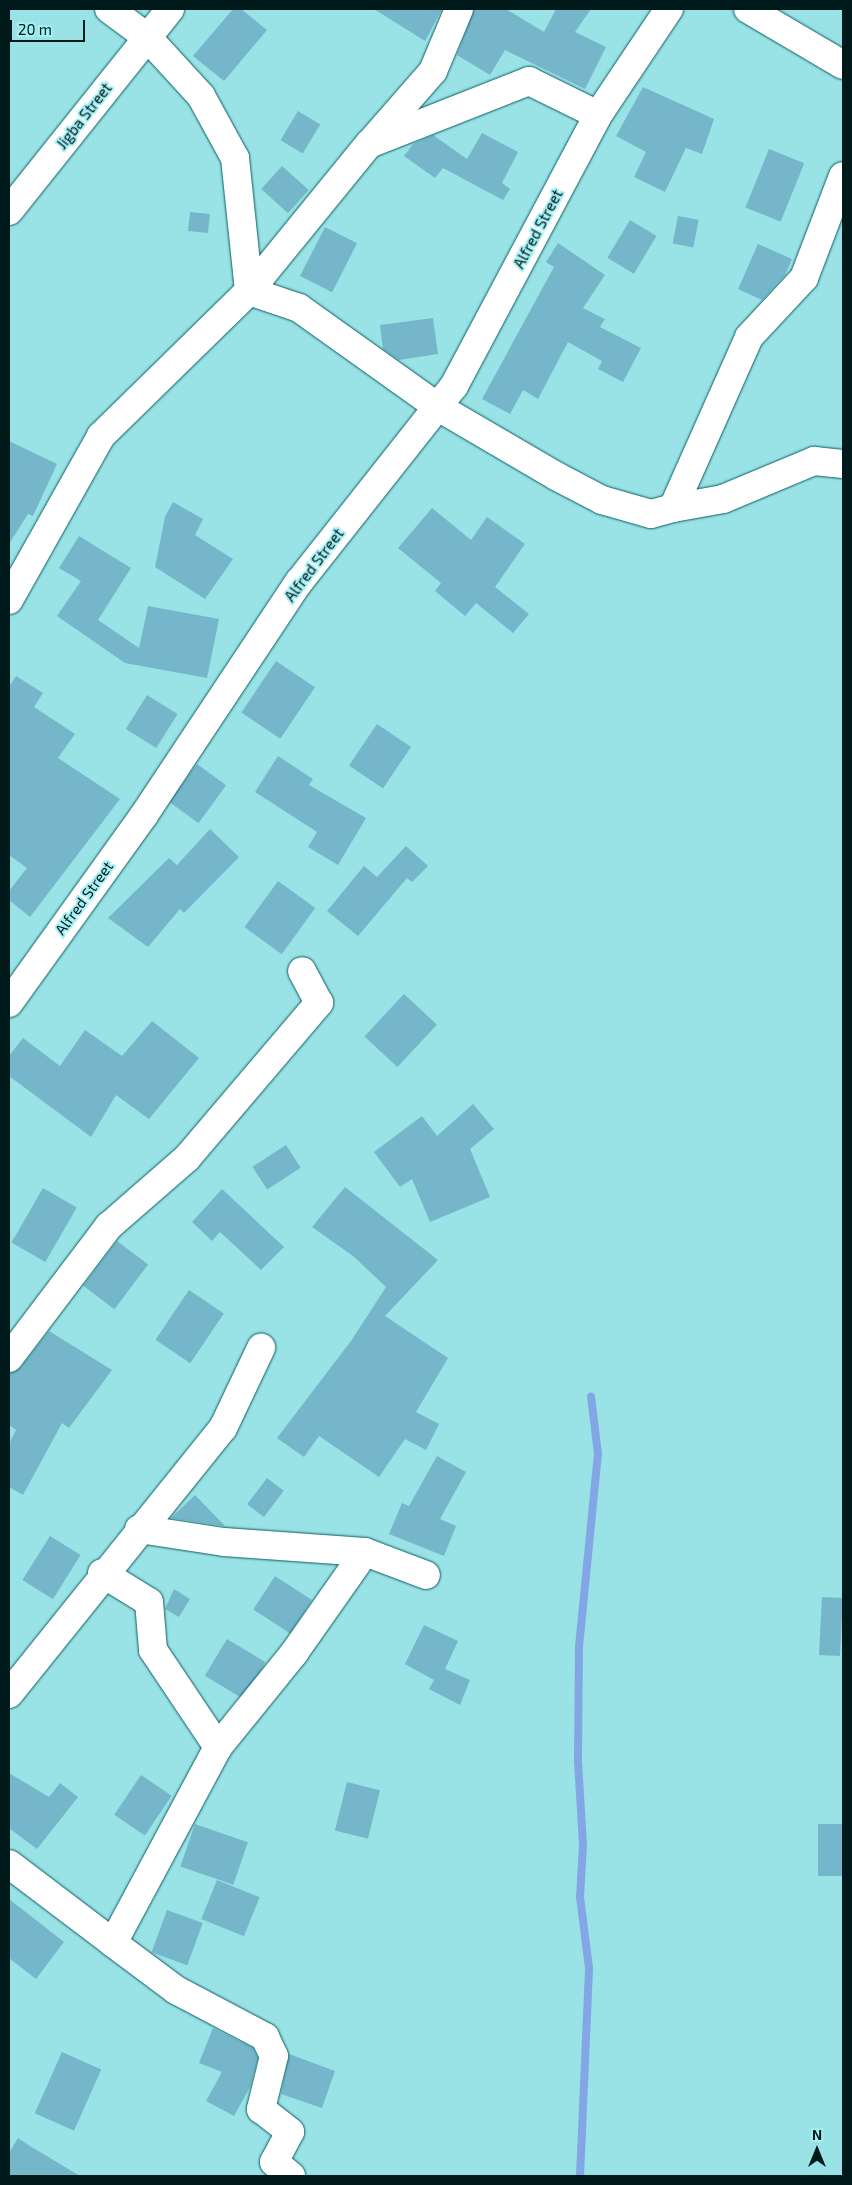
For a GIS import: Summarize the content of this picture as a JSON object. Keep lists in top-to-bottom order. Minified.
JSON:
{"streets":{"street":["Jigba Street","Alfred Street"]},"scale_bar":"20 m","north":"top"}
